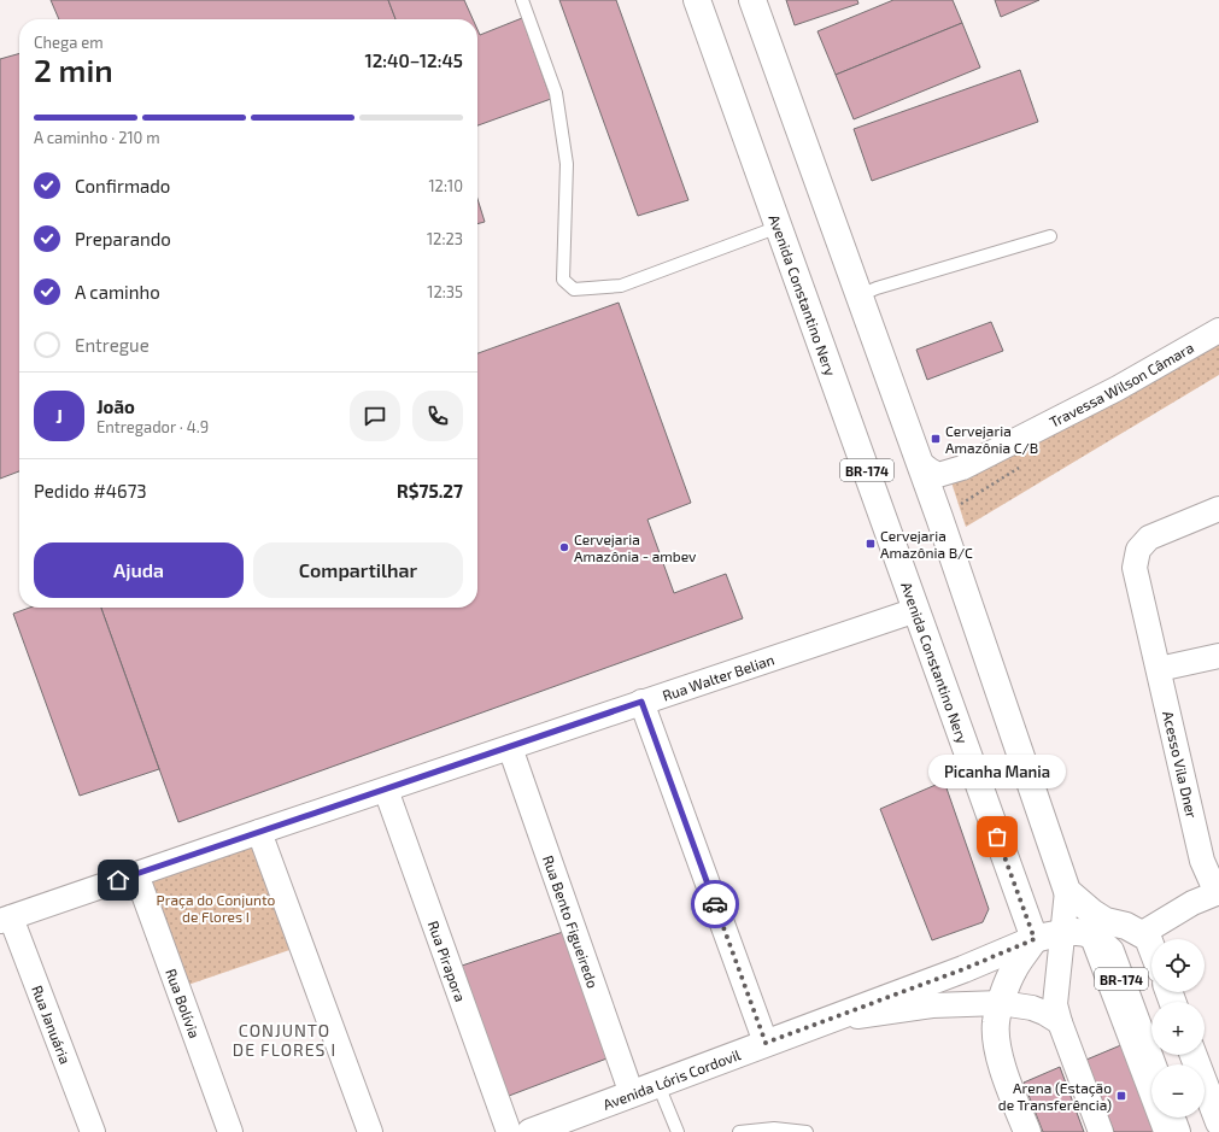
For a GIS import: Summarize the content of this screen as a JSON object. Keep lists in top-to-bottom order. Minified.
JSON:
{"streets":{"main road":["Avenida Constantino Nery","BR-174","Avenida Lóris Cordovil"],"street":["Travessa Wilson Câmara","Rua Walter Belian","Acesso Vila Dner","Rua Bento Figueiredo","Rua Pirapora","Rua Bolívia","Rua Januária"]},"crossings":[["Avenida Constantino Nery","Rua Walter Belian"],["Avenida Constantino Nery","Avenida Lóris Cordovil"],["BR-174","Avenida Lóris Cordovil"],["Rua Walter Belian","Rua Bento Figueiredo"],["Rua Walter Belian","Rua Pirapora"],["Rua Walter Belian","Rua Bolívia"],["Rua Walter Belian","Rua Januária"],["Rua Bento Figueiredo","Avenida Lóris Cordovil"]],"districts":["CONJUNTO DE FLORES I"],"parks":["Praça do Conjunto de Flores I"],"places":{"transit":["Cervejaria Amazônia C/B","Cervejaria Amazônia B/C","Arena (Estação de Transferência)"],"other":["Cervejaria Amazônia - ambev","Picanha Mania"]},"page":{"heading":["2 min","Chega em","12:40–12:45"],"panel":["João","Entregador · 4.9","Pedido #4673","R$75.27"],"bar":"A caminho · 210 m","list":[["Confirmado","12:10"],["Preparando","12:23"],["A caminho","12:35"],"Entregue"],"round":"J","buttons":["Ajuda","Compartilhar"],"bubble":"Picanha Mania","map_buttons":["+","−"]}}
